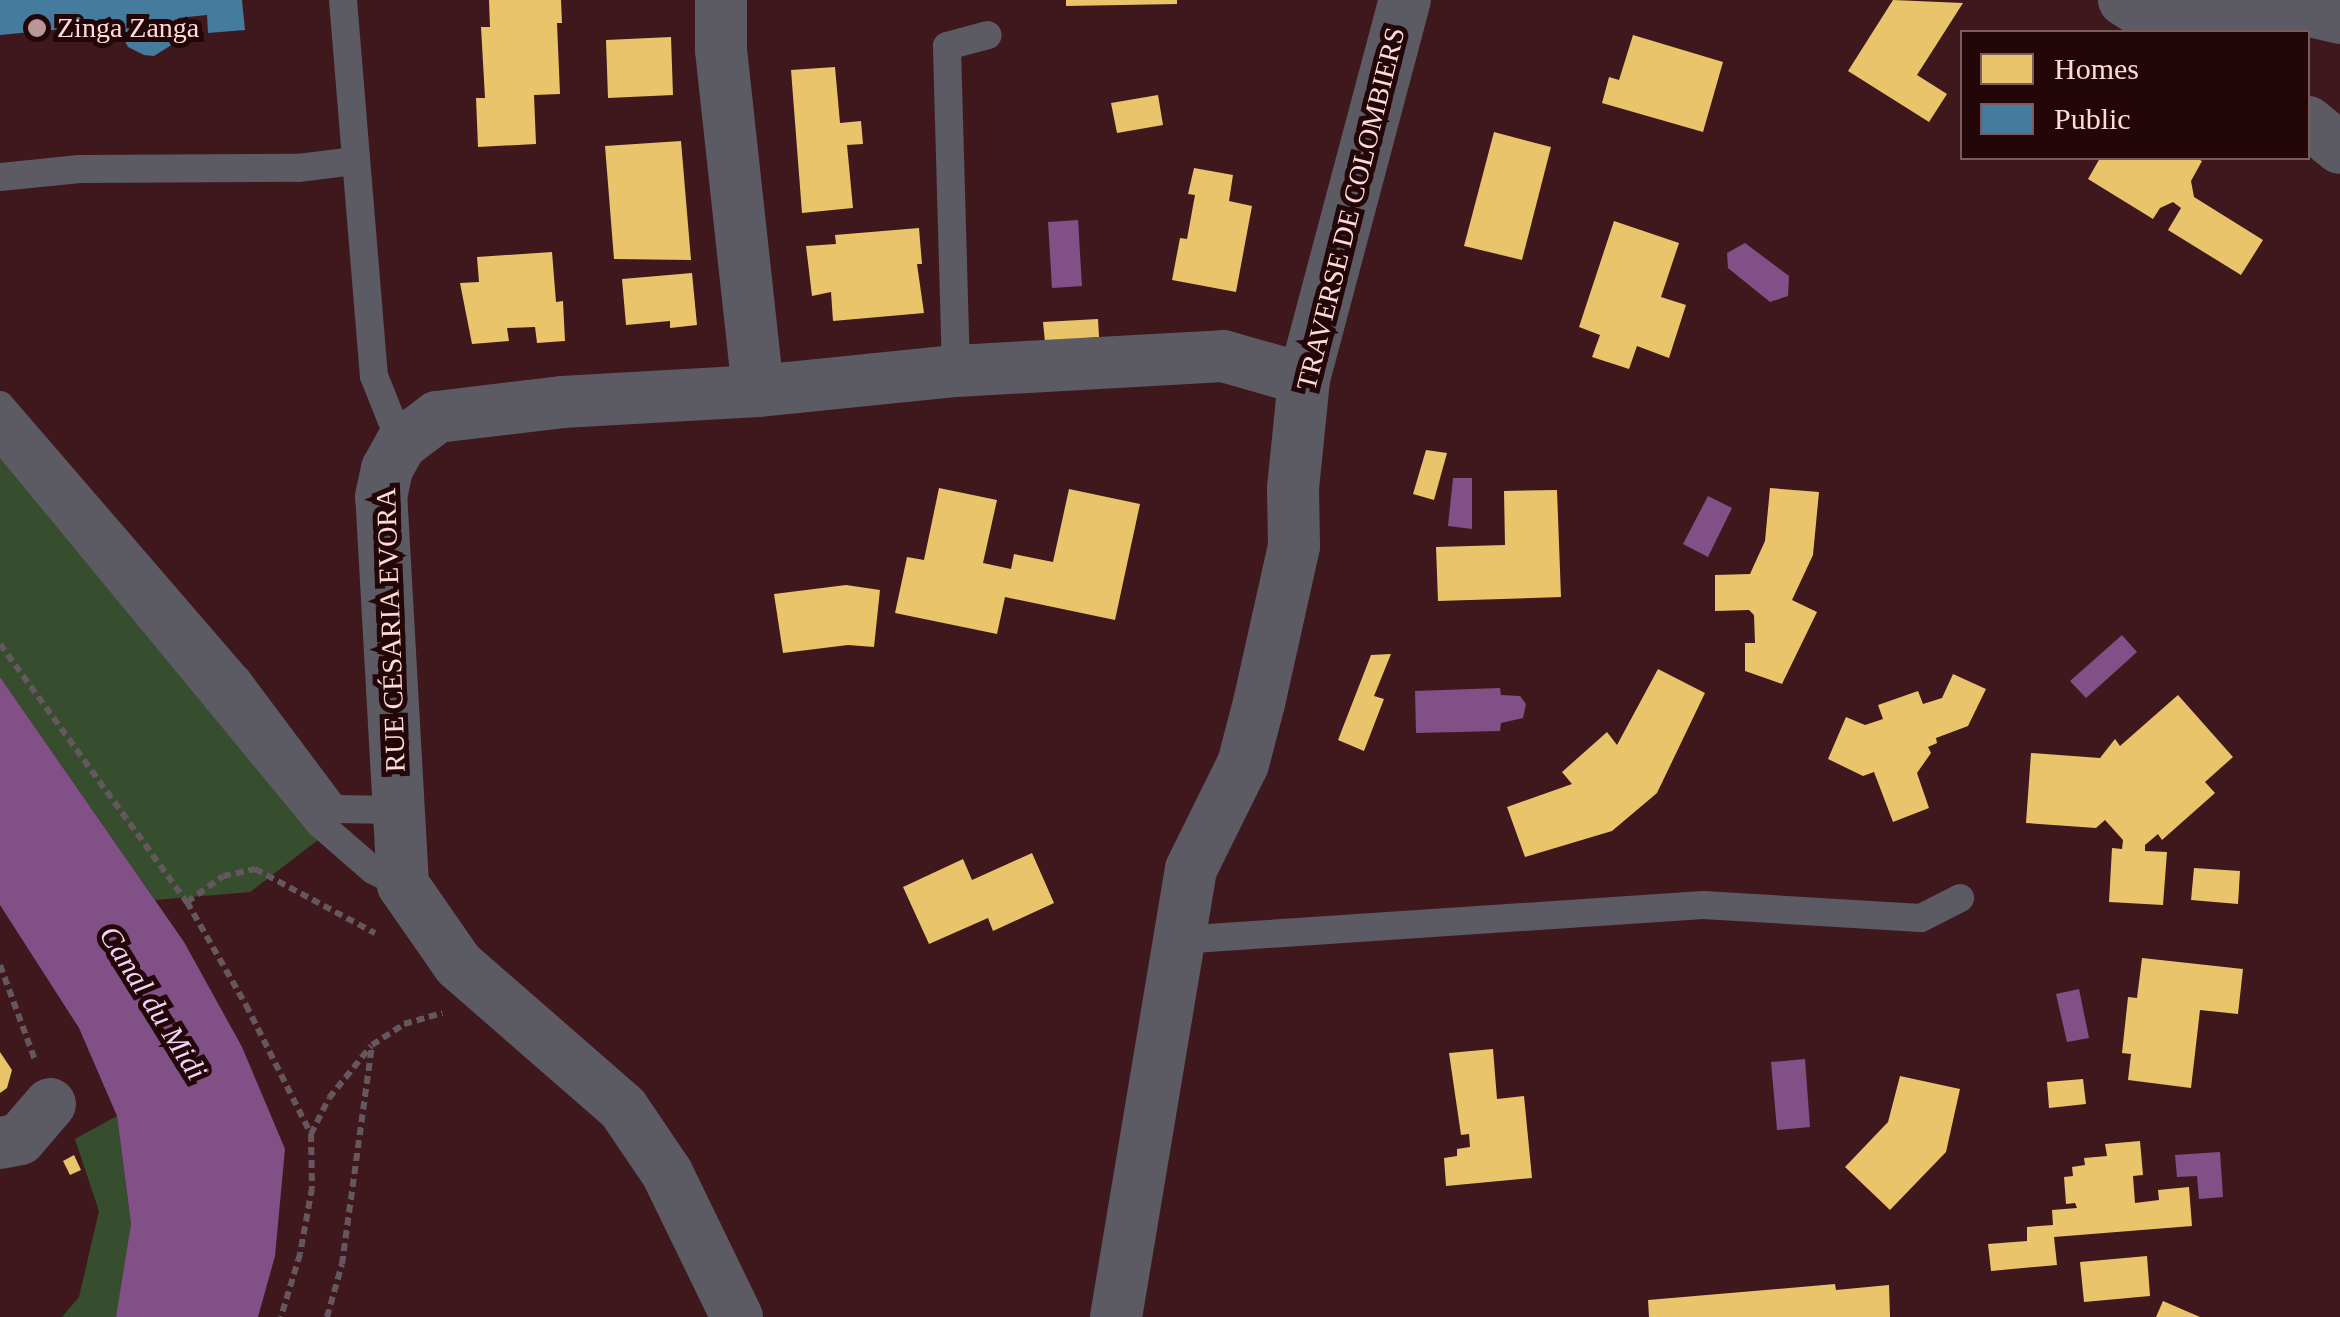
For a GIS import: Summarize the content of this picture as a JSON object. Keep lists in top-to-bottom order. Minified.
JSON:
{"streets":{"street":["TRAVERSE DE COLOMBIERS","RUE CÉSARIA EVORA"]},"water":["Canal du Midi"],"places":["Zinga Zanga"],"legend":["Homes","Public"]}
